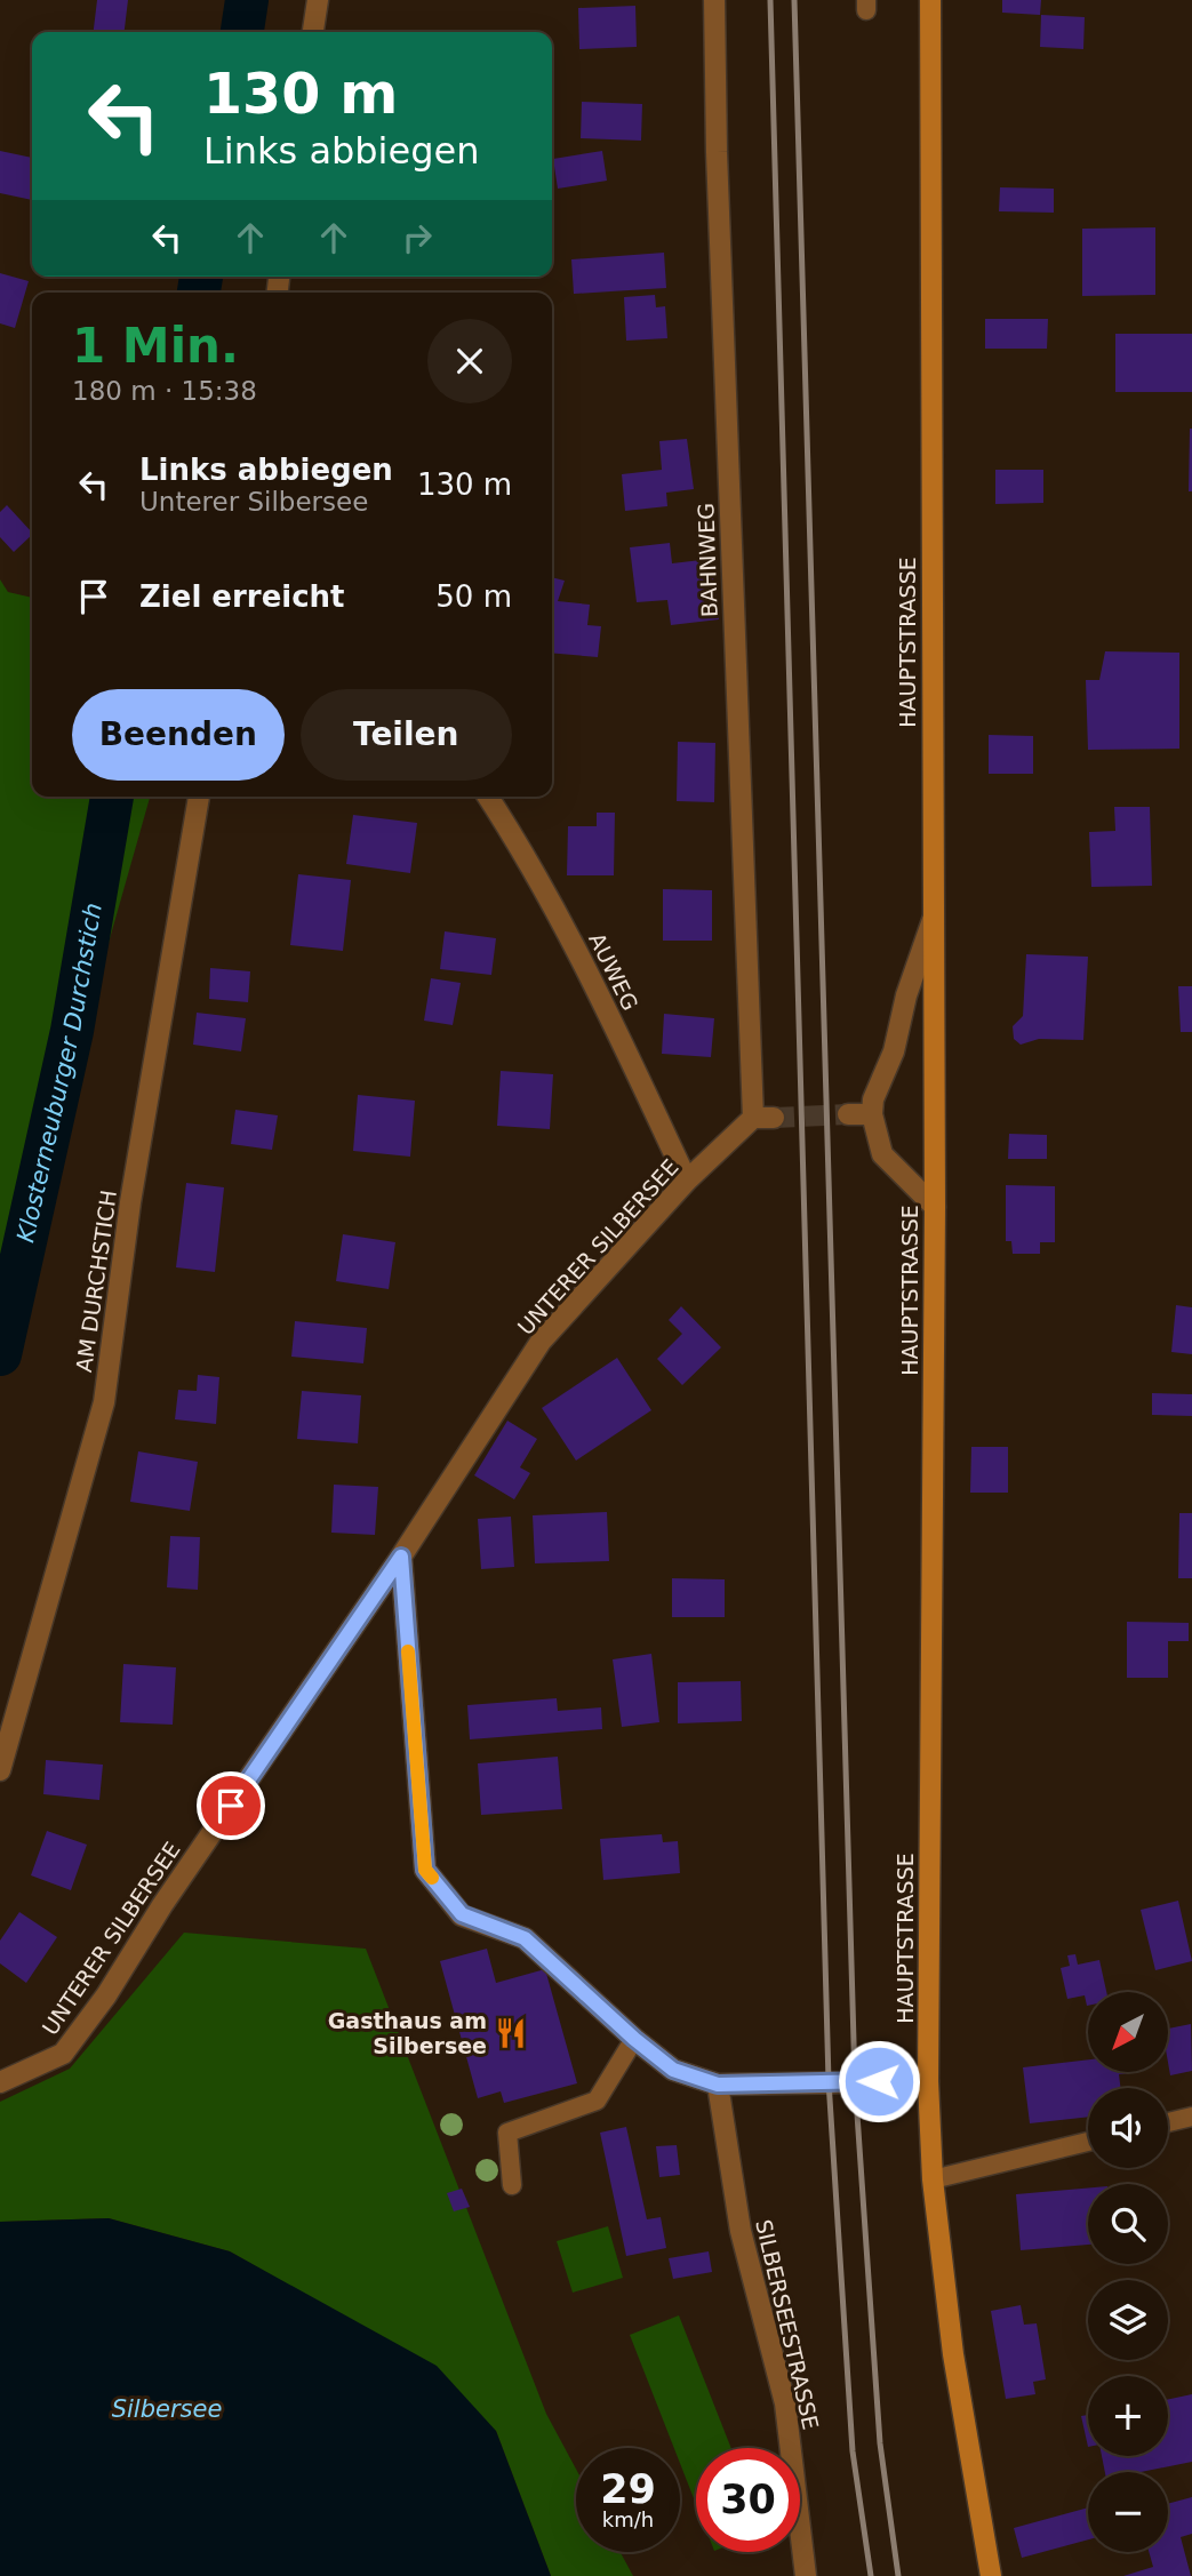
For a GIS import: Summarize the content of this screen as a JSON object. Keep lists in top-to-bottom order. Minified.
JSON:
{"streets":{"main road":["HAUPTSTRASSE"],"street":["BAHNWEG","AUWEG","UNTERER SILBERSEE","AM DURCHSTICH","SILBERSEESTRASSE"]},"crossings":[["BAHNWEG","UNTERER SILBERSEE"],["AUWEG","UNTERER SILBERSEE"]],"water":["Klosterneuburger Durchstich","Silbersee"],"places":{"restaurant":["Gasthaus am Silbersee"]},"north":"bottom left","page":{"turn":["130 m","Links abbiegen"],"heading":["1 Min.","180 m · 15:38"],"list":[{"name":"Links abbiegen","note":"Unterer Silbersee","value":"130 m"},{"name":"Ziel erreicht","value":"50 m"}],"buttons":["Beenden","Teilen"],"map_buttons":["+","−"],"speed":"29 km/h","limit":"30"}}
